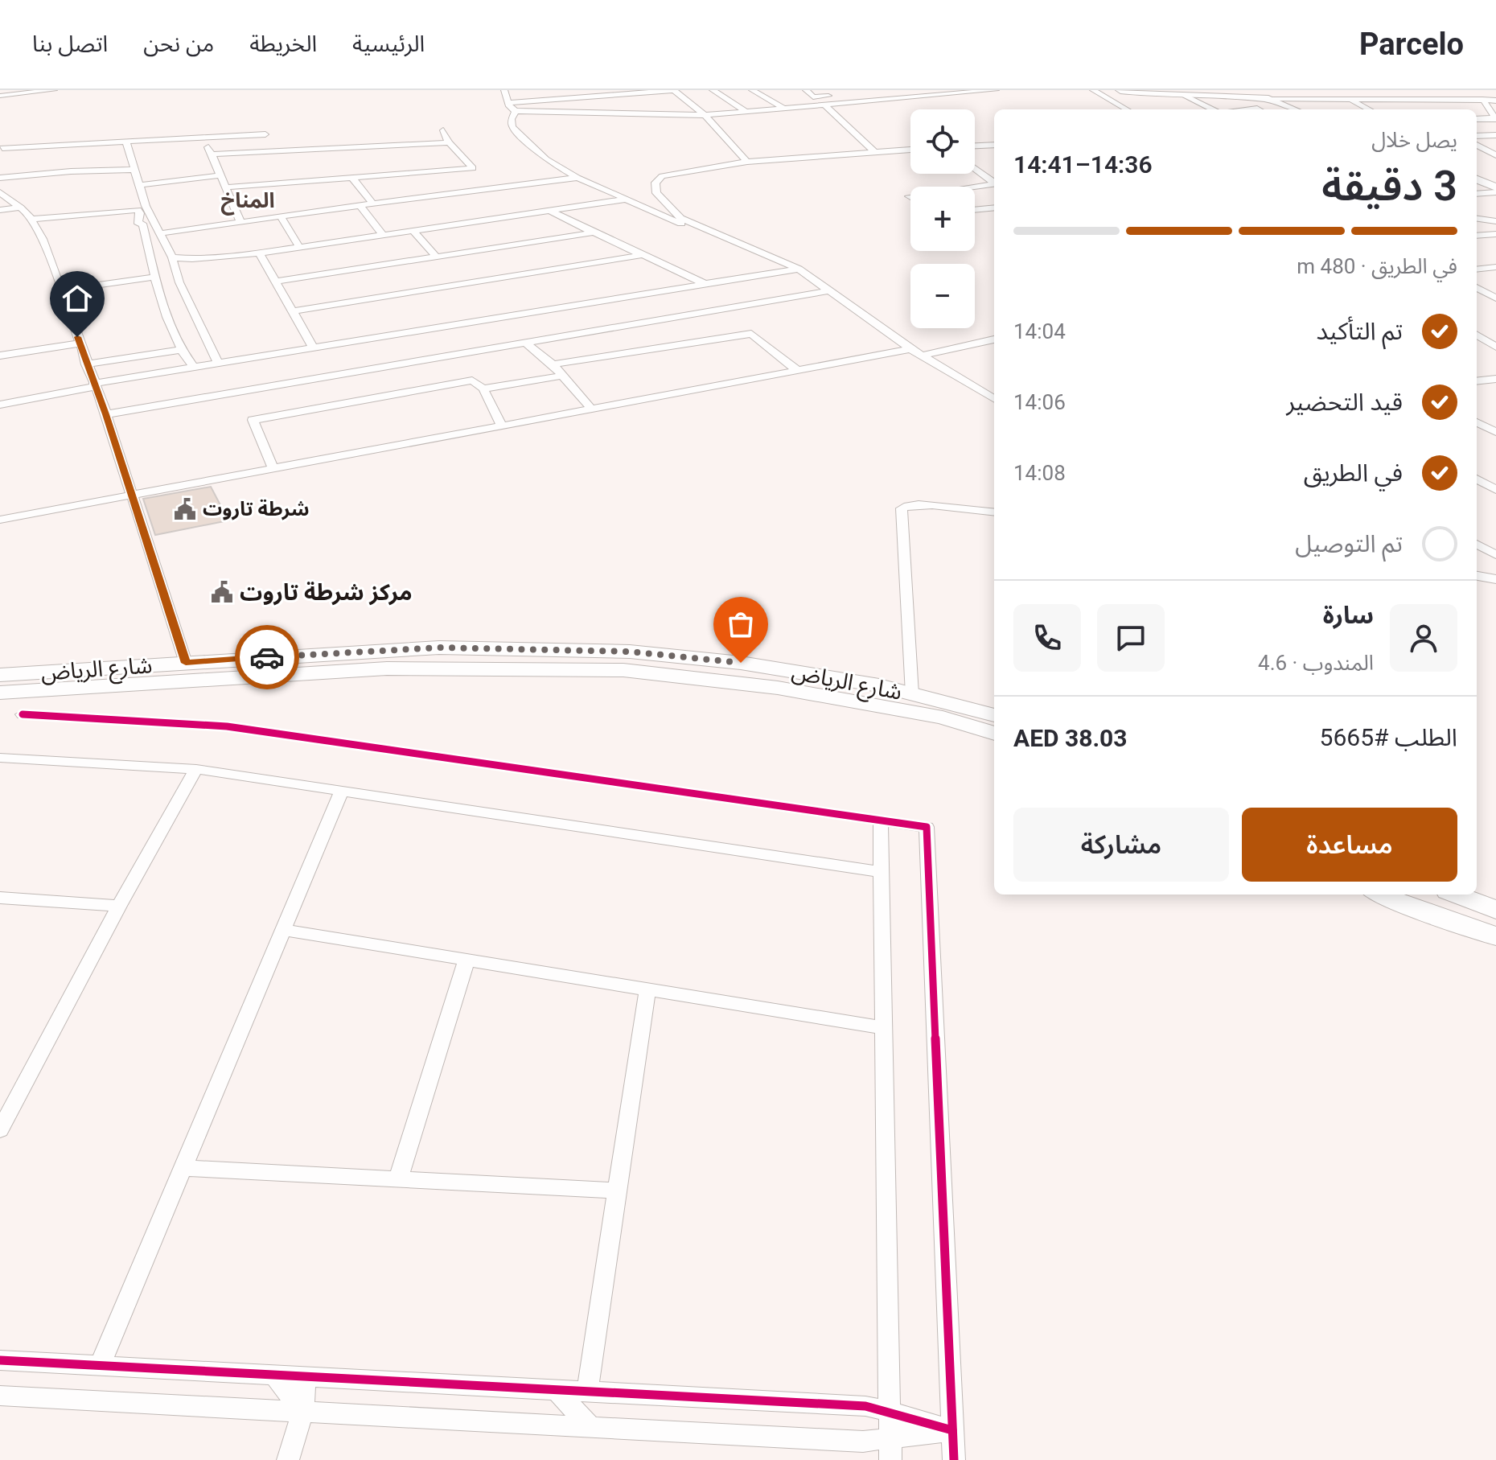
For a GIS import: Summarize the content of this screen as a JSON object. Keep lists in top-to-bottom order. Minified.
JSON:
{"streets":{"main road":["شارع الرياض"]},"districts":["المناخ"],"places":{"public building":["شرطة تاروت","مركز شرطة تاروت"]},"page":{"header":"Parcelo","nav":["الرئيسية","الخريطة","من نحن","اتصل بنا"],"map_buttons":["+","−"],"heading":["3 دقيقة","يصل خلال","14:36–14:41"],"panel":["سارة","المندوب · 4.6","الطلب #5665","AED 38.03"],"bar":"في الطريق · 480 m","list":[["تم التأكيد","14:04"],["قيد التحضير","14:06"],["في الطريق","14:08"],"تم التوصيل"],"buttons":["مساعدة","مشاركة"]}}
